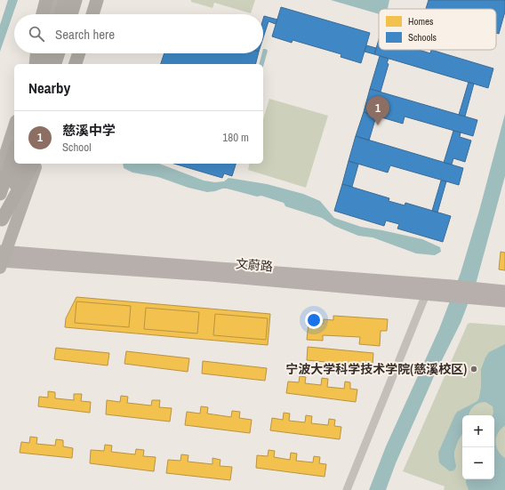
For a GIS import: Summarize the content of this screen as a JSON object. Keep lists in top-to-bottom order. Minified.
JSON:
{"streets":{"main road":["文蔚路"]},"places":["宁波大学科学技术学院(慈溪校区)"],"legend":["Homes","Schools"],"page":{"search":"Search here","heading":"Nearby","pins":"1","list":[{"mark":"1","name":"慈溪中学","note":"School","value":"180 m"}],"map_buttons":["+","−"]}}
